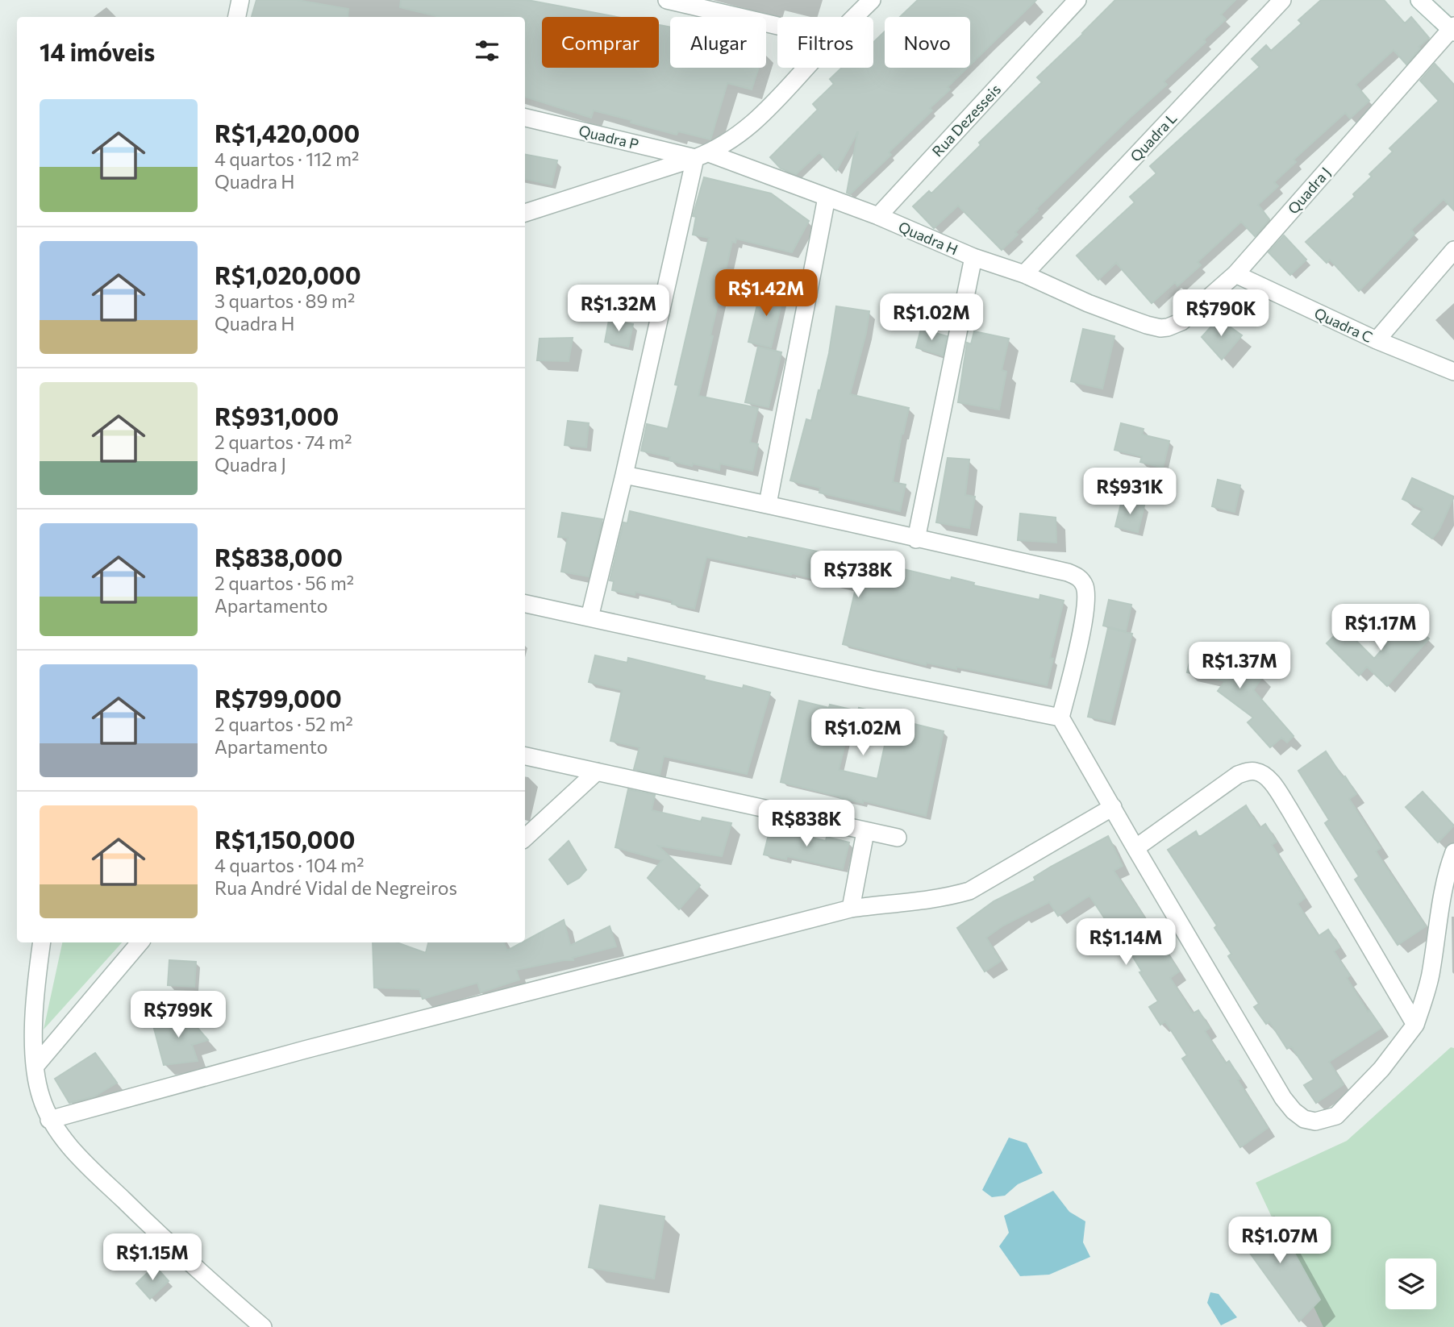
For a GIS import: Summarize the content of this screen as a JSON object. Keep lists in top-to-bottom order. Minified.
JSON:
{"streets":{"street":["Rua Dezesseis","Quadra P","Quadra L","Quadra J","Quadra H","Quadra C"]},"crossings":[["Rua Dezesseis","Quadra H"],["Quadra P","Quadra H"],["Quadra L","Quadra H"],["Quadra J","Quadra H"],["Quadra J","Quadra C"]],"page":{"chip":["Comprar","Alugar","Filtros","Novo"],"heading":"14 imóveis","list":[{"name":"R$1,420,000","note":"4 quartos · 112 m² · Quadra H"},{"name":"R$1,020,000","note":"3 quartos · 89 m² · Quadra H"},{"name":"R$931,000","note":"2 quartos · 74 m² · Quadra J"},{"name":"R$838,000","note":"2 quartos · 56 m² · Apartamento"},{"name":"R$799,000","note":"2 quartos · 52 m² · Apartamento"},{"name":"R$1,150,000","note":"4 quartos · 104 m² · Rua André Vidal de Negreiros"}],"price":["R$1.42M","R$1.32M","R$790K","R$1.02M","R$931K","R$738K","R$1.17M","R$1.37M","R$1.02M","R$838K","R$1.14M","R$799K","R$1.07M","R$1.15M"]}}
